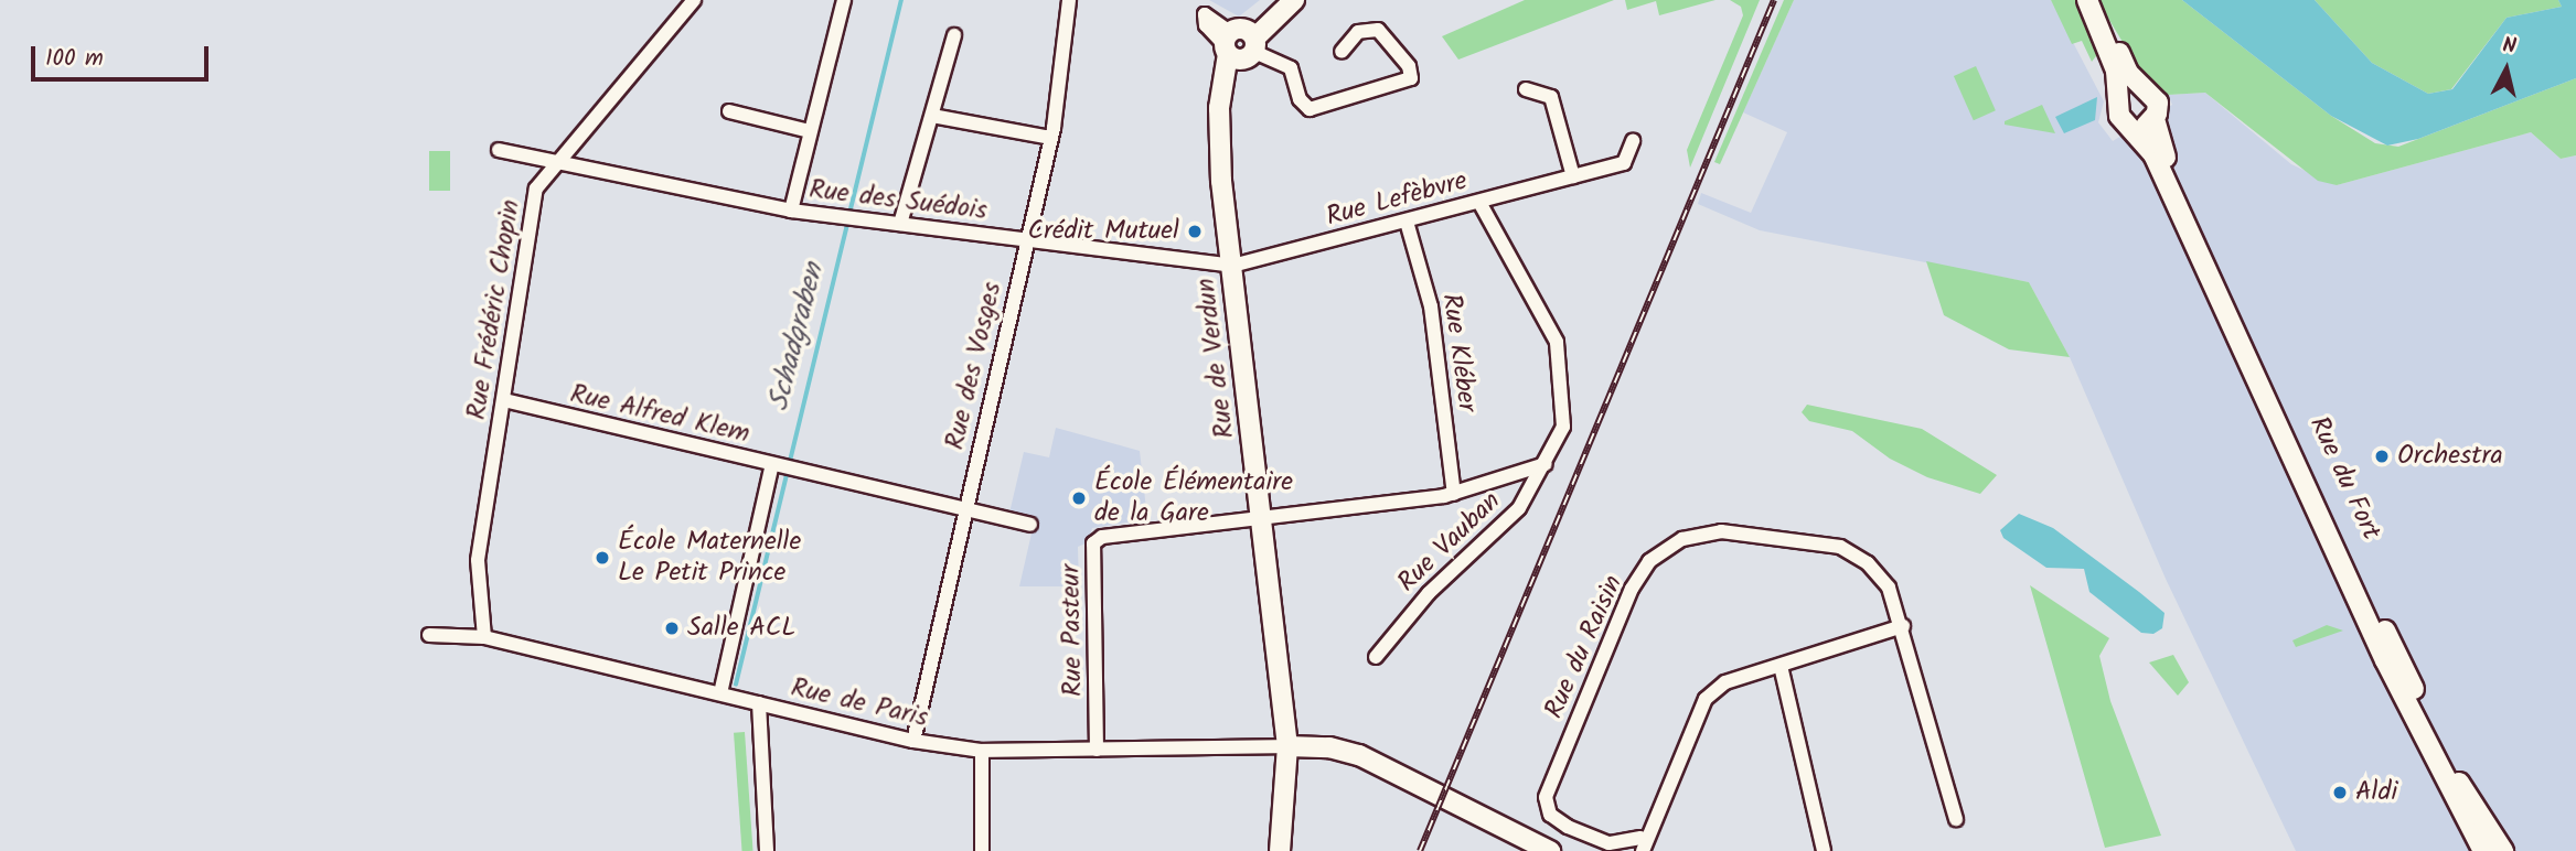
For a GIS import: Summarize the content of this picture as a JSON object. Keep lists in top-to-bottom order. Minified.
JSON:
{"streets":{"main road":["Rue de Verdun","Rue du Fort"],"street":["Rue Lefèbvre","Rue des Suédois","Rue Frédéric Chopin","Rue Kléber","Rue des Vosges","Rue Alfred Klem","Rue Vauban","Rue Pasteur","Rue du Raisin","Rue de Paris"]},"crossings":[["Rue Lefèbvre","Rue des Suédois"],["Rue Lefèbvre","Rue Kléber"],["Rue Lefèbvre","Rue de Verdun"],["Rue Lefèbvre","Rue Vauban"],["Rue des Suédois","Rue Frédéric Chopin"],["Rue des Suédois","Rue de Verdun"],["Rue des Suédois","Rue des Vosges"],["Rue Frédéric Chopin","Rue Alfred Klem"],["Rue Frédéric Chopin","Rue de Paris"],["Rue de Verdun","Rue Pasteur"],["Rue de Verdun","Rue de Paris"],["Rue des Vosges","Rue Alfred Klem"],["Rue des Vosges","Rue de Paris"],["Rue Pasteur","Rue de Paris"]],"water":["Schadgraben"],"places":["Crédit Mutuel","Orchestra","École Élémentaire de la Gare","École Maternelle Le Petit Prince","Salle ACL","Aldi"],"scale_bar":"100 m","north":"top"}
